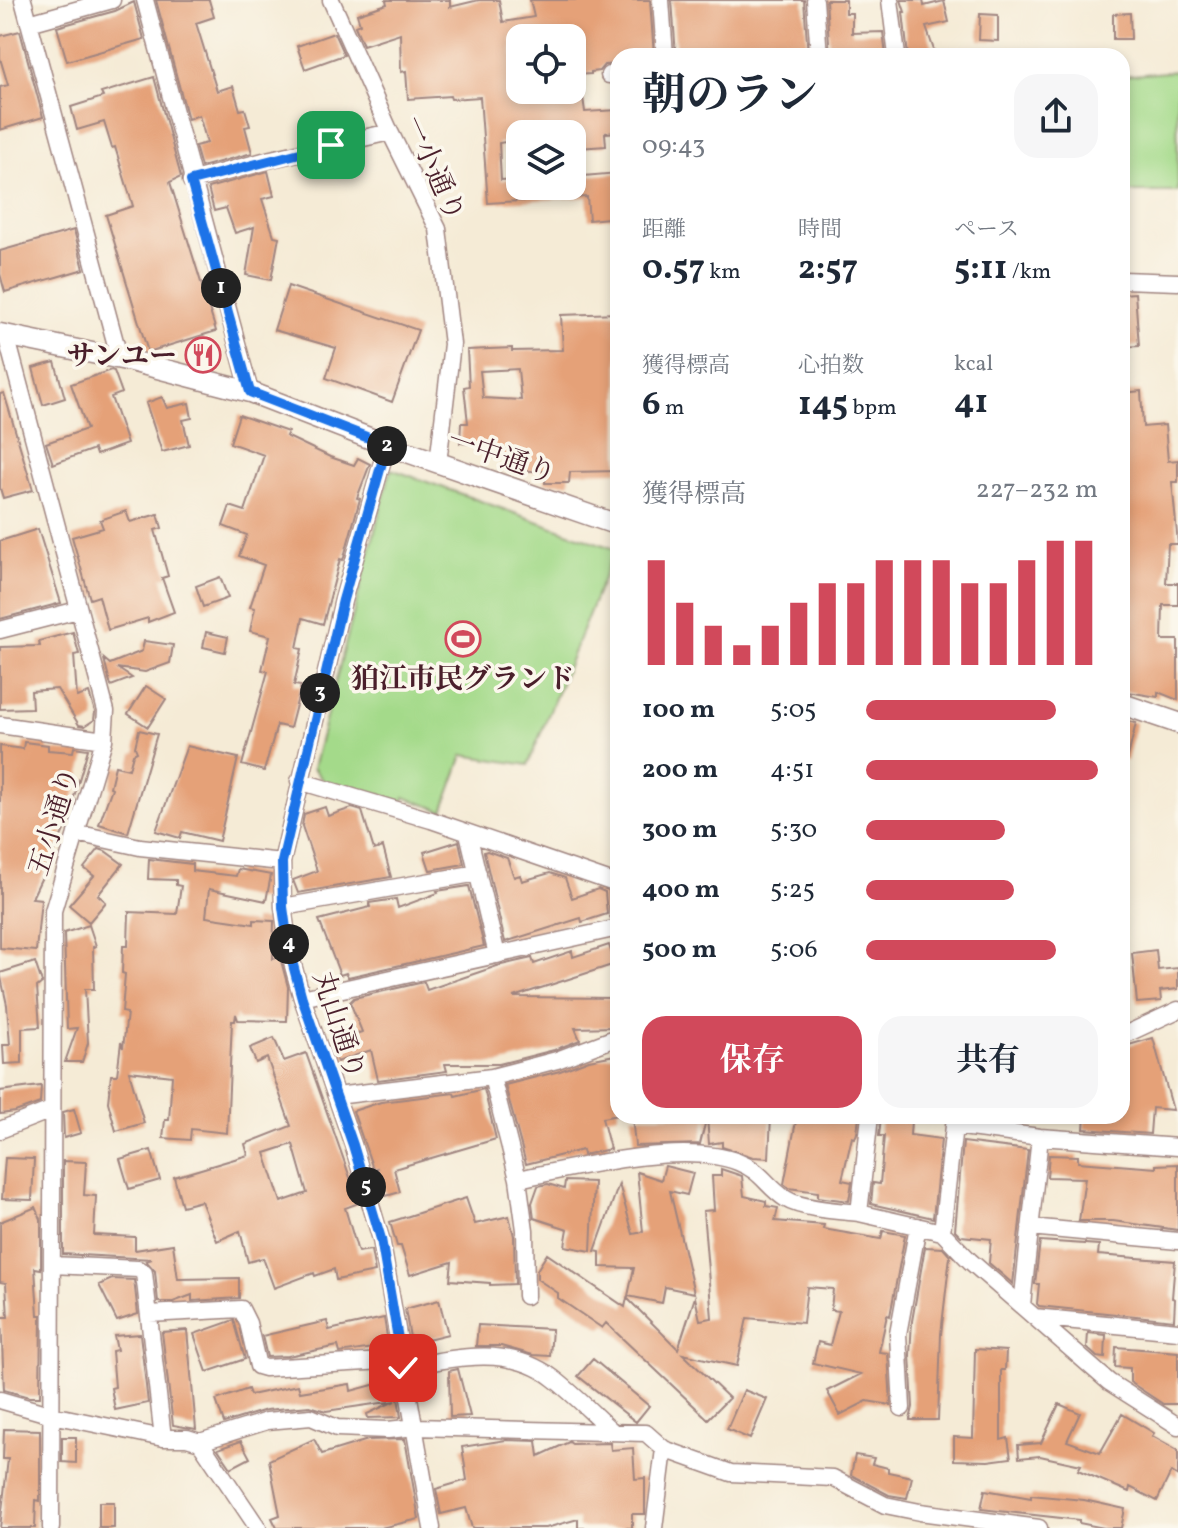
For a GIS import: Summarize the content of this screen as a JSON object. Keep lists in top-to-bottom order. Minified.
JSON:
{"streets":{"street":["一小通り","一中通り","五小通り","丸山通り"]},"crossings":[["一小通り","一中通り"],["一中通り","五小通り"],["一中通り","丸山通り"]],"places":{"restaurant":["サンユー"],"sports":["狛江市民グランド"]},"page":{"heading":["朝のラン","09:43"],"stats":[["距離","0.57 km"],["時間","2:57"],["ペース","5:11 /km"],["獲得標高","6 m"],["心拍数","145 bpm"],["kcal","41"]],"pins":["1","2","3","4","5"],"chart":["獲得標高","227–232 m"],"list":[{"name":"100 m","note":"5:05"},{"name":"200 m","note":"4:51"},{"name":"300 m","note":"5:30"},{"name":"400 m","note":"5:25"},{"name":"500 m","note":"5:06"}],"buttons":["保存","共有"]}}
